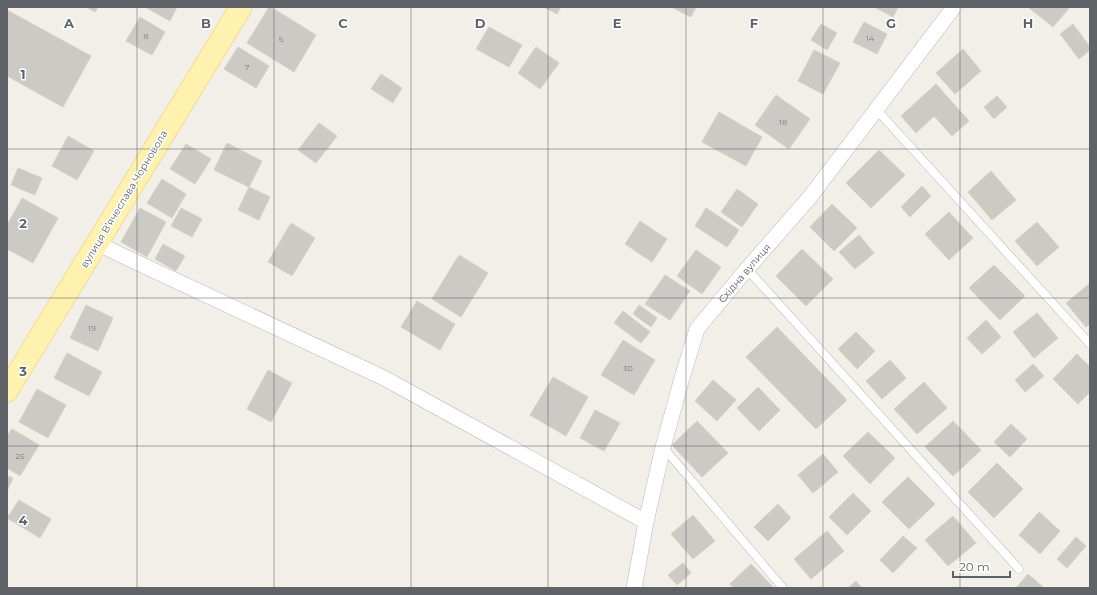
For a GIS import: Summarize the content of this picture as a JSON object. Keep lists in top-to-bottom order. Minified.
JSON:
{"streets":{"main road":["вулиця Вʼячеслава Чорновола"],"street":["Східна вулиця"]},"house_numbers":["8","14","5","7","18","19","30","25"],"scale_bar":"20 m","grid":{"columns":["A","B","C","D","E","F","G","H"],"rows":["1","2","3","4"]}}
